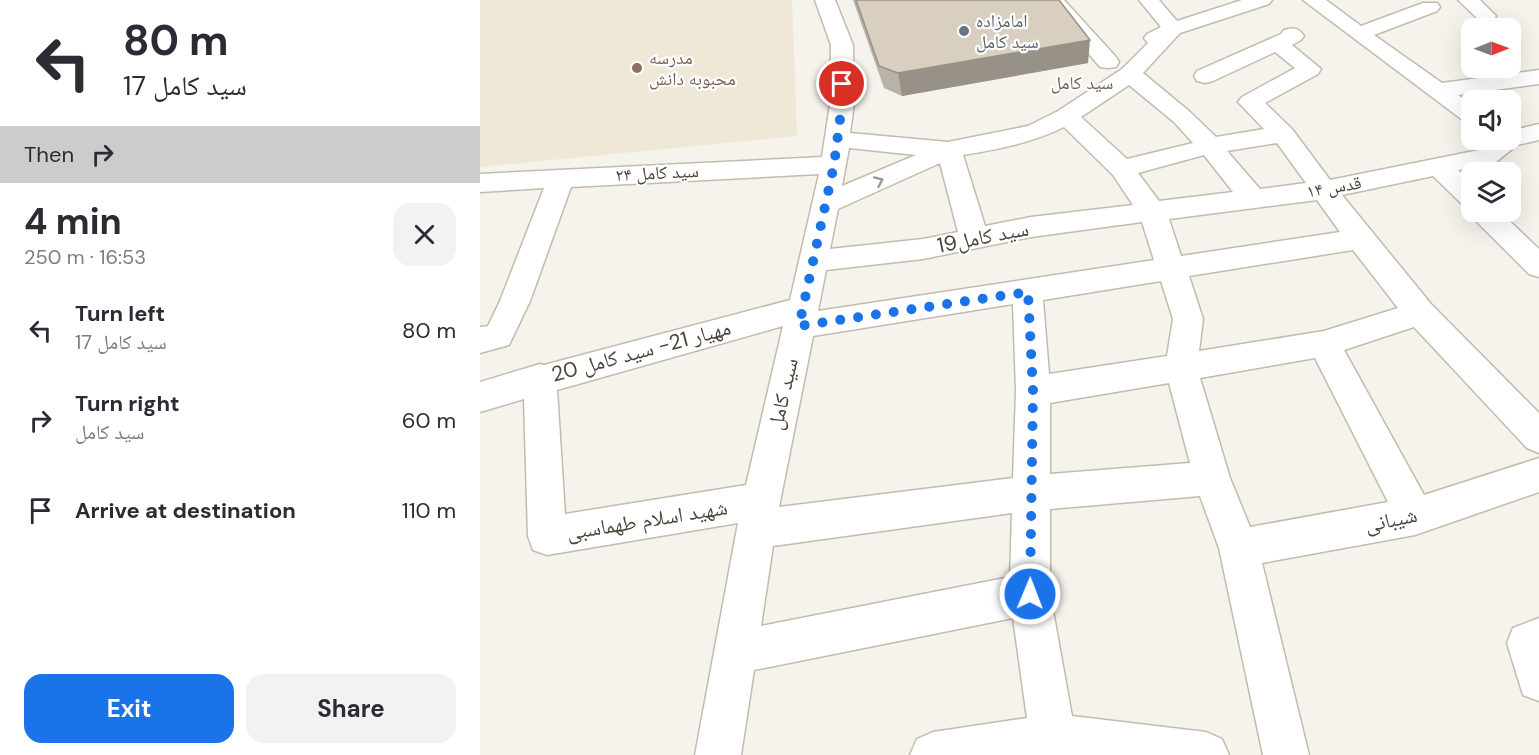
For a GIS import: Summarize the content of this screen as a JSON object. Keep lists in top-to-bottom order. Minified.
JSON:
{"streets":{"street":["سید کامل ۲۴","قدس ۱۴","سید کامل19","مهیار 21- سید کامل 20","سید کامل","شهید اسلام طهماسبی","شیبانی"]},"crossings":[["سید کامل ۲۴","سید کامل"],["قدس ۱۴","سید کامل19"],["سید کامل19","سید کامل"],["مهیار 21- سید کامل 20","سید کامل"],["مهیار 21- سید کامل 20","شهید اسلام طهماسبی"],["سید کامل","شهید اسلام طهماسبی"]],"districts":["سید کامل"],"places":["امامزاده سید کامل","مدرسه محبوبه دانش"],"north":"right","page":{"turn":["80 m","سید کامل 17"],"then":"Then","heading":["4 min","250 m · 16:53"],"list":[{"name":"Turn left","note":"سید کامل 17","value":"80 m"},{"name":"Turn right","note":"سید کامل","value":"60 m"},{"name":"Arrive at destination","value":"110 m"}],"buttons":["Exit","Share"]}}
